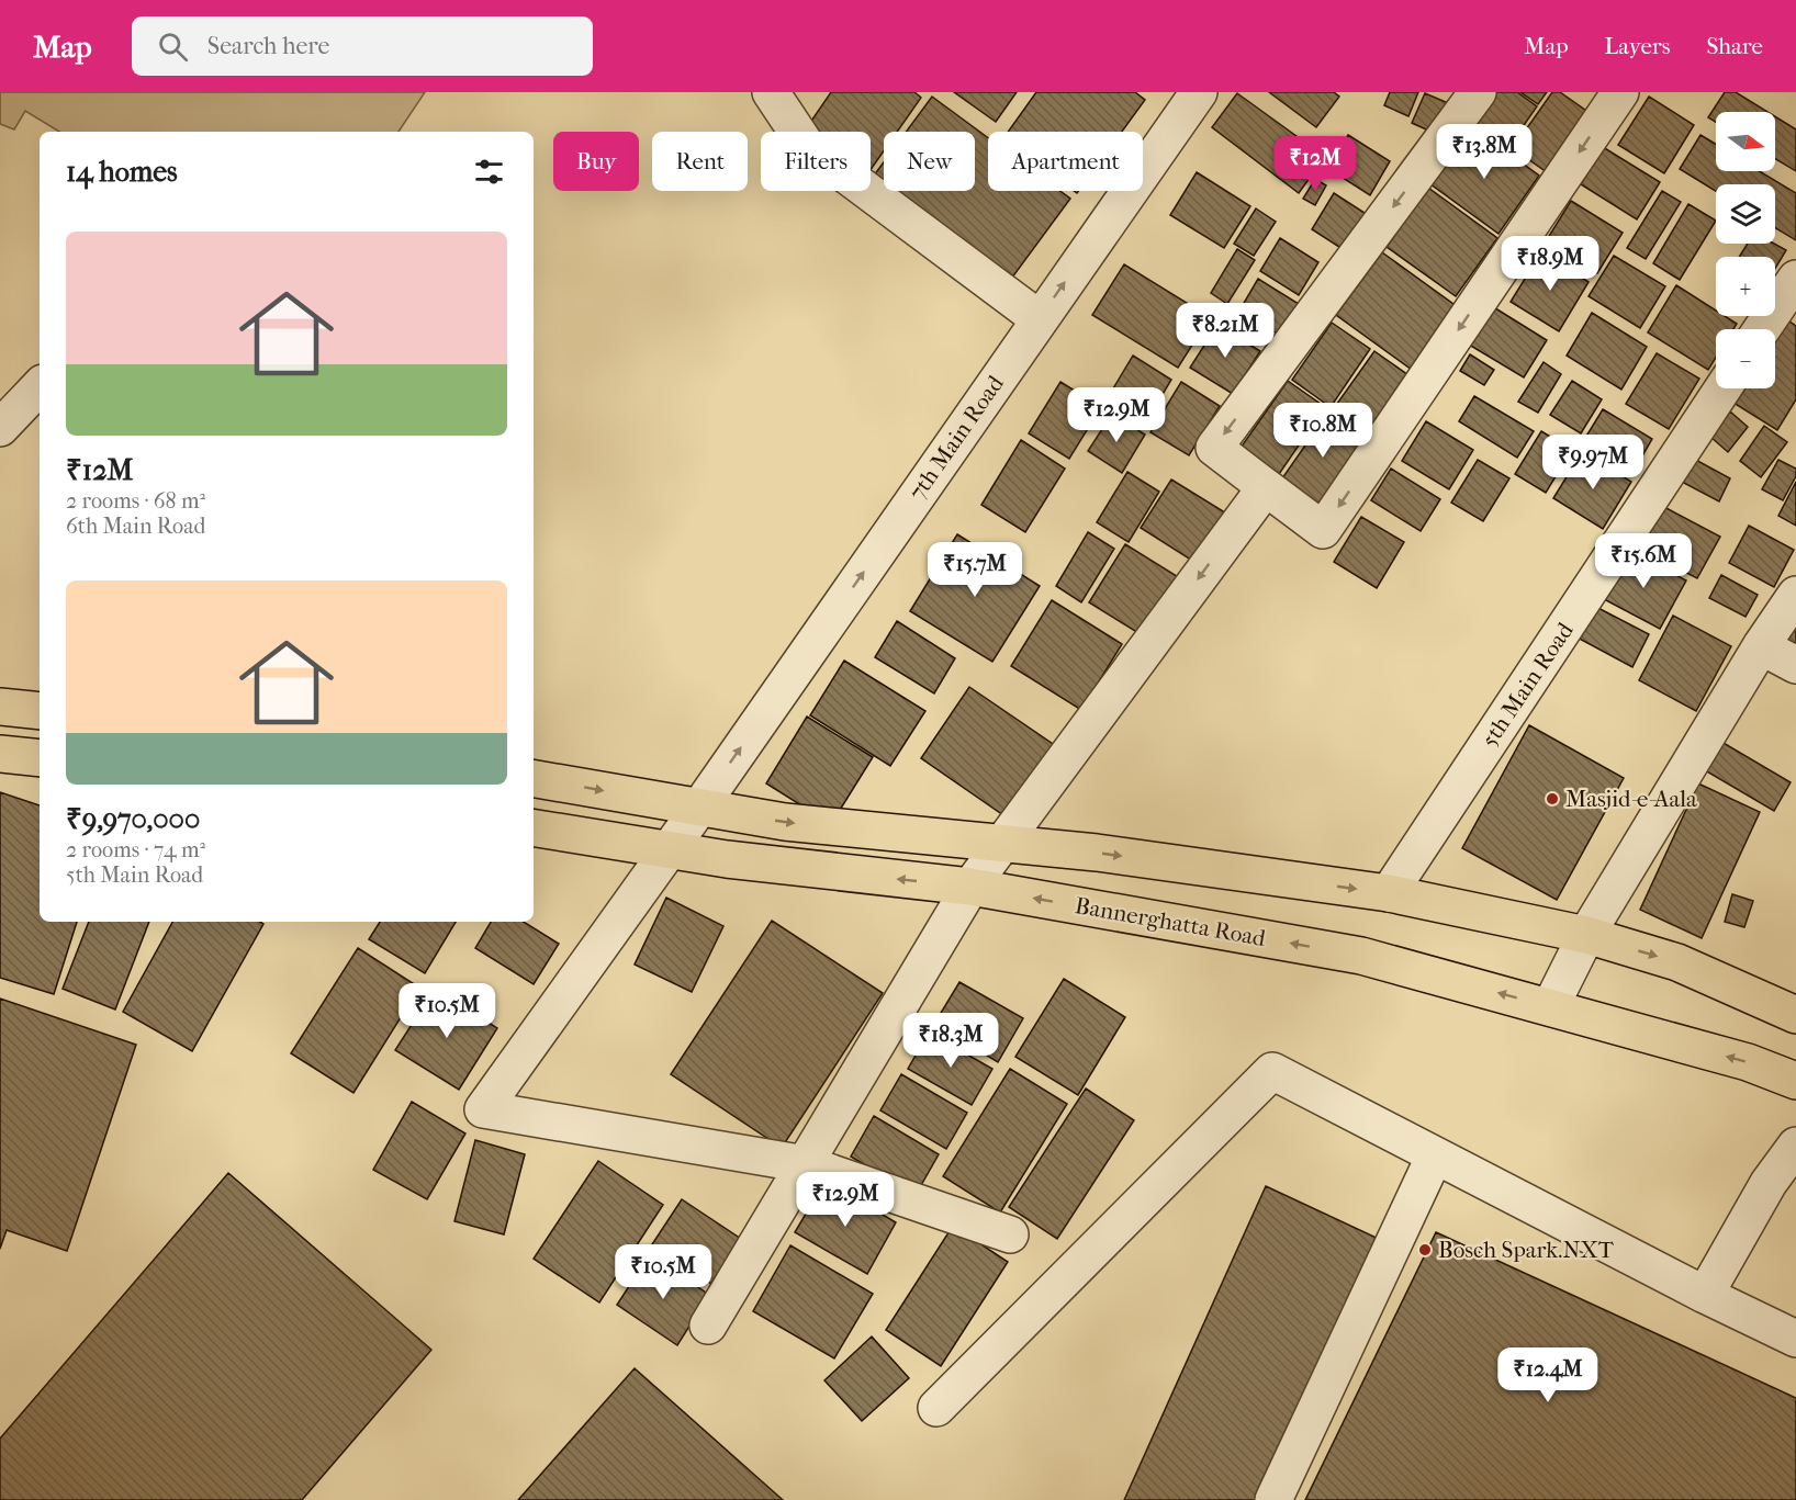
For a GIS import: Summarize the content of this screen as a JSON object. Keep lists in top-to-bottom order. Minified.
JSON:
{"streets":{"main road":["Bannerghatta Road"],"street":["7th Main Road","5th Main Road"]},"crossings":[["7th Main Road","Bannerghatta Road"]],"places":["Masjid-e-Aala","Bosch Spark.NXT"],"north":"right","page":{"header":"Map","search":"Search here","nav":["Map","Layers","Share"],"map_buttons":["+","−"],"price":["₹13.8M","₹12M","₹18.9M","₹8.21M","₹12.9M","₹10.8M","₹9.97M","₹15.6M","₹15.7M","₹10.5M","₹18.3M","₹12.9M","₹10.5M","₹12.4M"],"chip":["Buy","Rent","Filters","New","Apartment"],"heading":"14 homes","list":[{"name":"₹12M","note":"2 rooms · 68 m² · 6th Main Road"},{"name":"₹9,970,000","note":"2 rooms · 74 m² · 5th Main Road"}]}}
